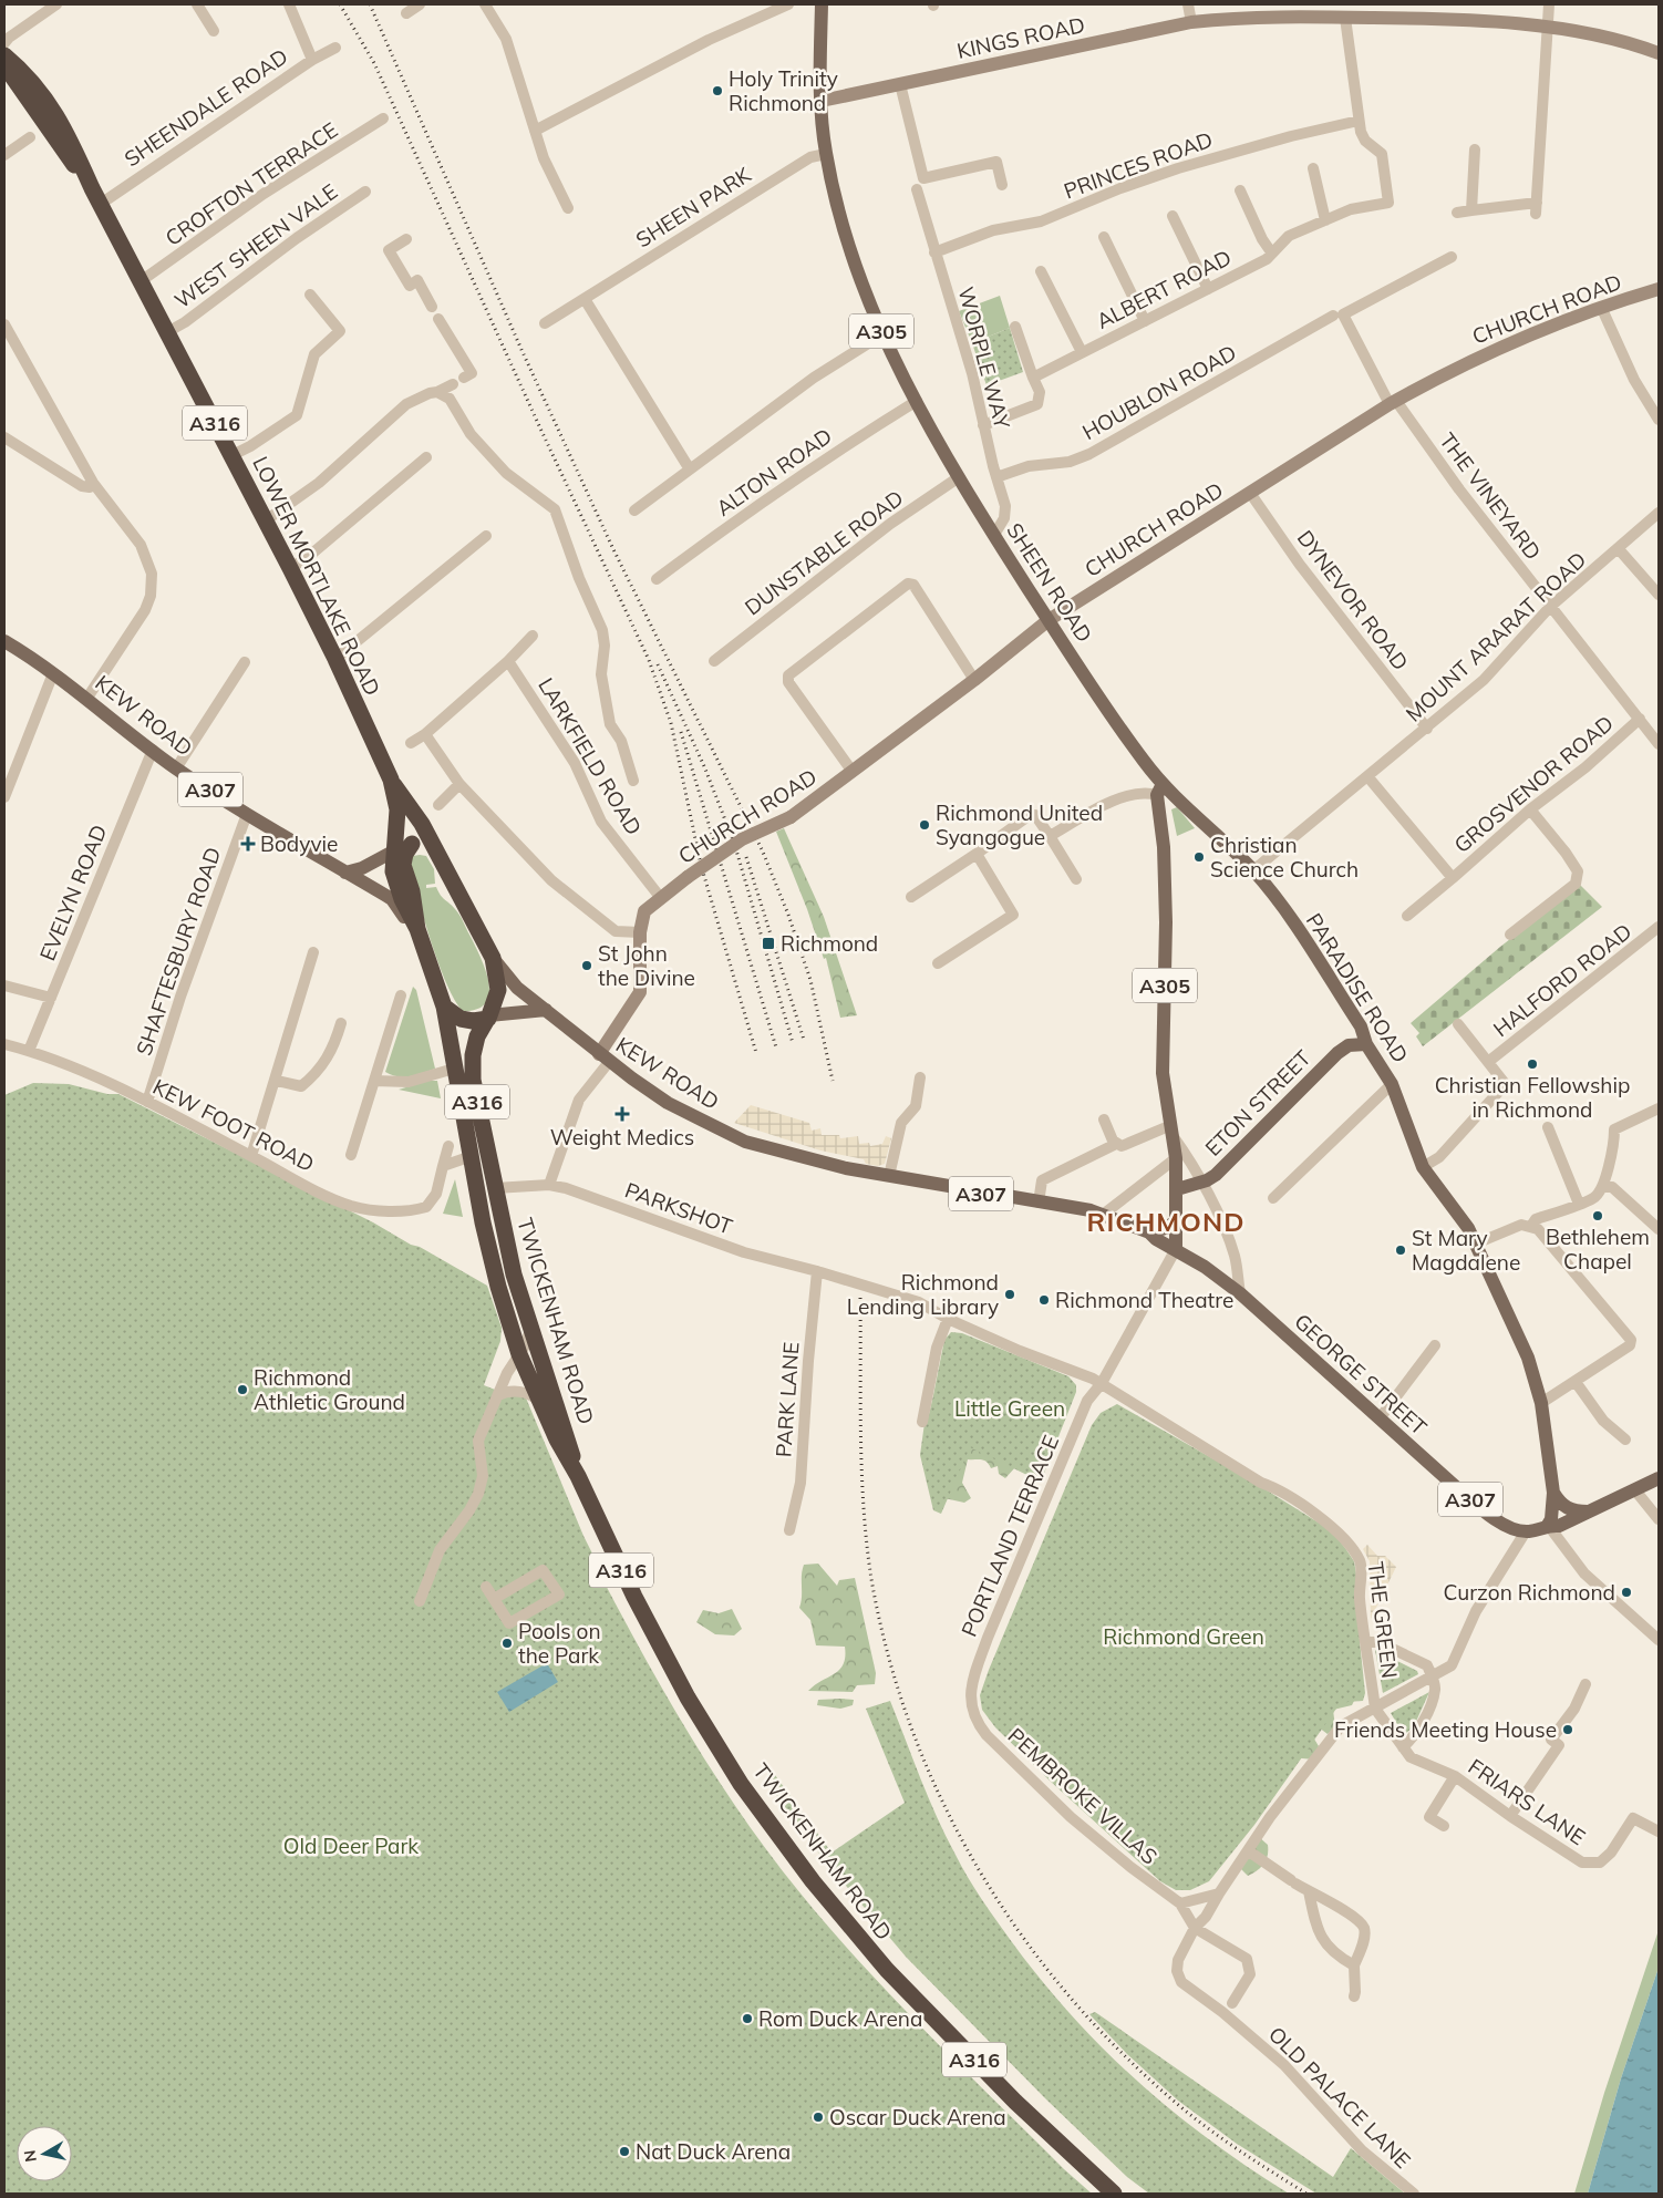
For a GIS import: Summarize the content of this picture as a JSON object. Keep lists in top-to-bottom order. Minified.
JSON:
{"streets":{"highway":["A316","LOWER MORTLAKE ROAD","TWICKENHAM ROAD"],"main road":["A305","SHEEN ROAD","KEW ROAD","A307","PARADISE ROAD","ETON STREET","GEORGE STREET"],"street":["KINGS ROAD","SHEENDALE ROAD","PRINCES ROAD","CROFTON TERRACE","SHEEN PARK","WEST SHEEN VALE","ALBERT ROAD","CHURCH ROAD","WORPLE WAY","HOUBLON ROAD","ALTON ROAD","THE VINEYARD","DUNSTABLE ROAD","DYNEVOR ROAD","MOUNT ARARAT ROAD","LARKFIELD ROAD","GROSVENOR ROAD","EVELYN ROAD","SHAFTESBURY ROAD","HALFORD ROAD","KEW FOOT ROAD","PARKSHOT","PARK LANE","PORTLAND TERRACE","THE GREEN","PEMBROKE VILLAS","FRIARS LANE","OLD PALACE LANE"]},"crossings":[["KINGS ROAD","SHEEN ROAD"],["SHEENDALE ROAD","LOWER MORTLAKE ROAD"],["PRINCES ROAD","ALBERT ROAD"],["PRINCES ROAD","WORPLE WAY"],["CROFTON TERRACE","LOWER MORTLAKE ROAD"],["SHEEN PARK","SHEEN ROAD"],["WEST SHEEN VALE","LOWER MORTLAKE ROAD"],["CHURCH ROAD","THE VINEYARD"],["CHURCH ROAD","SHEEN ROAD"],["CHURCH ROAD","DYNEVOR ROAD"],["CHURCH ROAD","KEW ROAD"],["CHURCH ROAD","LARKFIELD ROAD"],["A305","SHEEN ROAD"],["A305","PARADISE ROAD"],["A305","ETON STREET"],["WORPLE WAY","HOUBLON ROAD"],["WORPLE WAY","SHEEN ROAD"],["A316","LOWER MORTLAKE ROAD"],["A316","KEW ROAD"],["A316","A307"],["A316","TWICKENHAM ROAD"],["ALTON ROAD","SHEEN ROAD"],["THE VINEYARD","MOUNT ARARAT ROAD"],["THE VINEYARD","GROSVENOR ROAD"],["DUNSTABLE ROAD","SHEEN ROAD"],["SHEEN ROAD","PARADISE ROAD"],["DYNEVOR ROAD","MOUNT ARARAT ROAD"],["MOUNT ARARAT ROAD","GROSVENOR ROAD"],["MOUNT ARARAT ROAD","PARADISE ROAD"],["KEW ROAD","A307"],["KEW ROAD","EVELYN ROAD"],["KEW ROAD","SHAFTESBURY ROAD"],["A307","PARADISE ROAD"],["A307","GEORGE STREET"],["EVELYN ROAD","KEW FOOT ROAD"],["SHAFTESBURY ROAD","KEW FOOT ROAD"],["HALFORD ROAD","PARADISE ROAD"],["PARADISE ROAD","ETON STREET"],["PARKSHOT","TWICKENHAM ROAD"],["PARKSHOT","PARK LANE"],["GEORGE STREET","PORTLAND TERRACE"],["PORTLAND TERRACE","THE GREEN"],["PORTLAND TERRACE","PEMBROKE VILLAS"],["THE GREEN","FRIARS LANE"],["THE GREEN","OLD PALACE LANE"]],"districts":["RICHMOND"],"parks":["Little Green","Richmond Green","Old Deer Park"],"places":{"other":["Holy Trinity Richmond","Richmond United Syangogue","Christian Science Church","St John the Divine","Christian Fellowship in Richmond","Bethlehem Chapel","St Mary Magdalene","Richmond Lending Library","Richmond Theatre","Richmond Athletic Ground","Curzon Richmond","Pools on the Park","Friends Meeting House","Rom Duck Arena","Oscar Duck Arena","Nat Duck Arena"],"health":["Bodyvie","Weight Medics"],"transit":["Richmond"]},"north":"left"}
